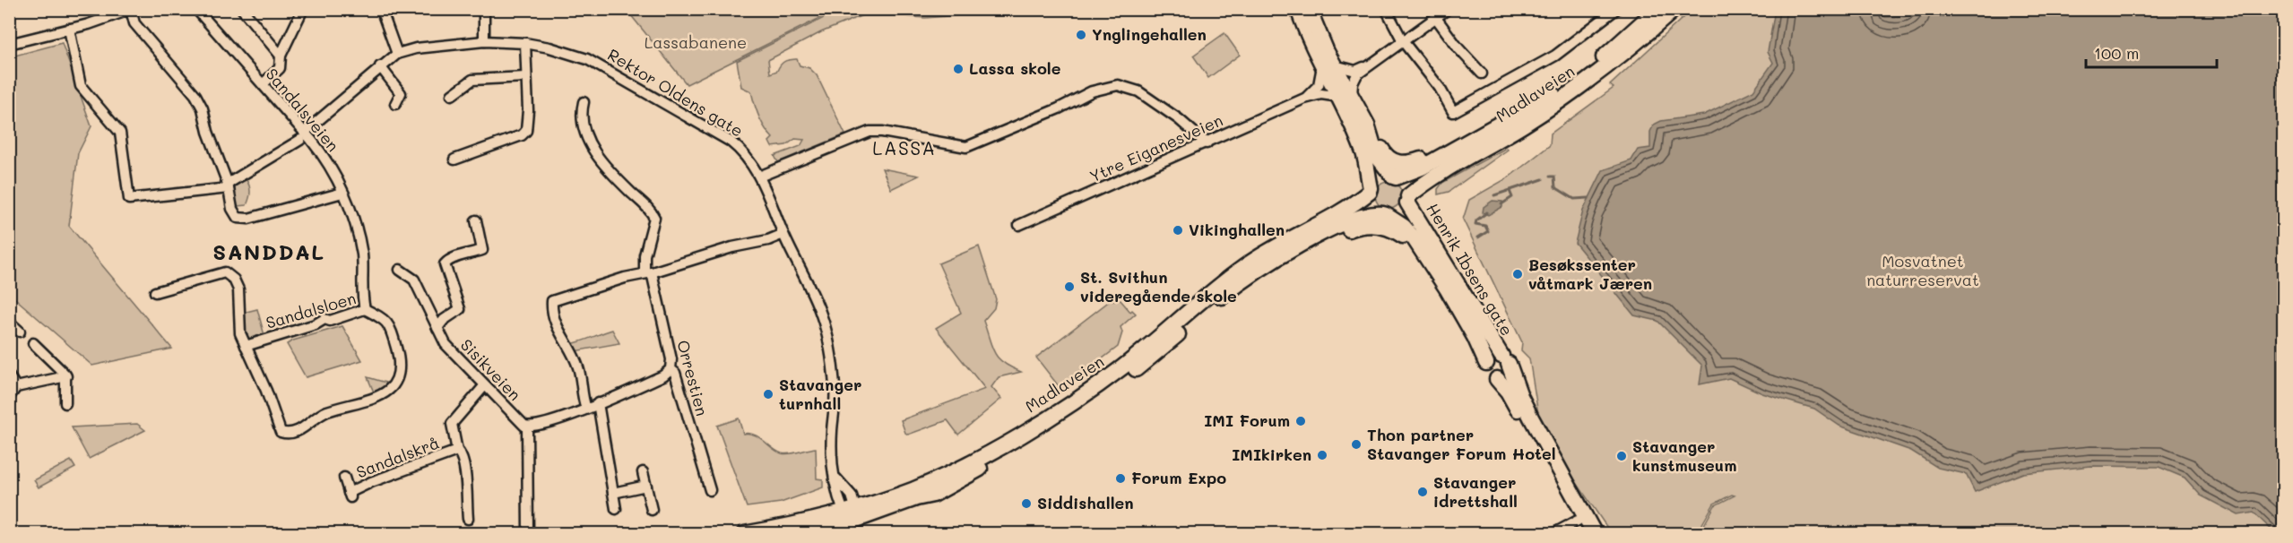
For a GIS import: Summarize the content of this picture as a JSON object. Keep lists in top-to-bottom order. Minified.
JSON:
{"streets":{"main road":["Madlaveien","Henrik Ibsens gate"],"street":["Rektor Oldens gate","Sandalsveien","Ytre Eiganesveien","Sandalsloen","Sisikveien","Orrestien","Sandalskrå"]},"crossings":[["Rektor Oldens gate","Madlaveien"],["Rektor Oldens gate","Sandalsveien"],["Madlaveien","Henrik Ibsens gate"],["Sandalsveien","Sandalsloen"],["Sisikveien","Sandalskrå"]],"districts":["LASSA","SANDDAL"],"parks":["Lassabanene","Mosvatnet naturreservat"],"places":["Ynglingehallen","Lassa skole","Vikinghallen","Besøkssenter våtmark Jæren","St. Svithun videregående skole","Stavanger turnhall","IMI Forum","Thon partner Stavanger Forum Hotel","IMIkirken","Stavanger kunstmuseum","Forum Expo","Stavanger idrettshall","Siddishallen"],"scale_bar":"100 m"}
